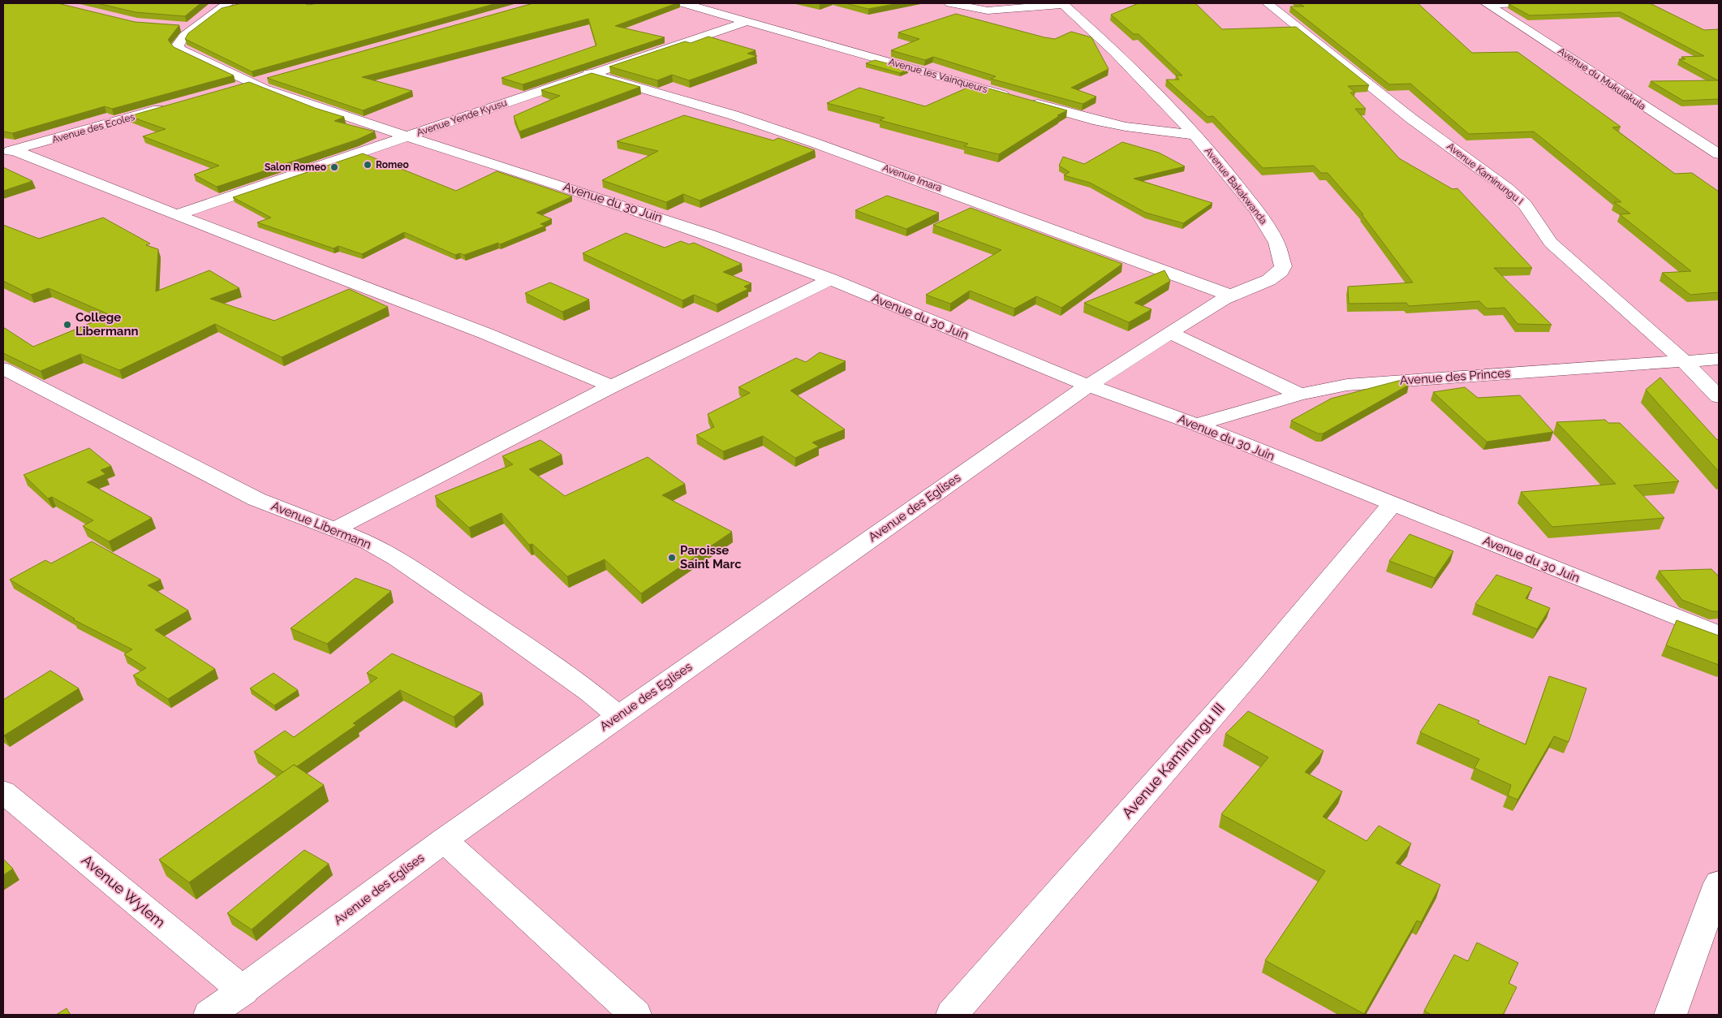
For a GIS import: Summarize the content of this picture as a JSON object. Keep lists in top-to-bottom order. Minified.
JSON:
{"streets":{"street":["Avenue les Vainqueurs","Avenue du Mukulakula","Avenue Yende Kyusu","Avenue des Ecoles","Avenue Kaminungu I","Avenue Imara","Avenue Bakakwanda","Avenue du 30 Juin","Avenue des Princes","Avenue des Eglises","Avenue Libermann","Avenue Kaminungu III","Avenue Wylem"]},"crossings":[["Avenue les Vainqueurs","Avenue Yende Kyusu"],["Avenue les Vainqueurs","Avenue Bakakwanda"],["Avenue Yende Kyusu","Avenue Imara"],["Avenue Yende Kyusu","Avenue du 30 Juin"],["Avenue Kaminungu I","Avenue des Princes"],["Avenue Imara","Avenue Bakakwanda"],["Avenue Bakakwanda","Avenue du 30 Juin"],["Avenue Bakakwanda","Avenue des Eglises"],["Avenue du 30 Juin","Avenue des Princes"],["Avenue du 30 Juin","Avenue des Eglises"],["Avenue du 30 Juin","Avenue Kaminungu III"],["Avenue des Eglises","Avenue Libermann"],["Avenue des Eglises","Avenue Wylem"]],"places":["Romeo","Salon Romeo","College Libermann","Paroisse Saint Marc"]}
